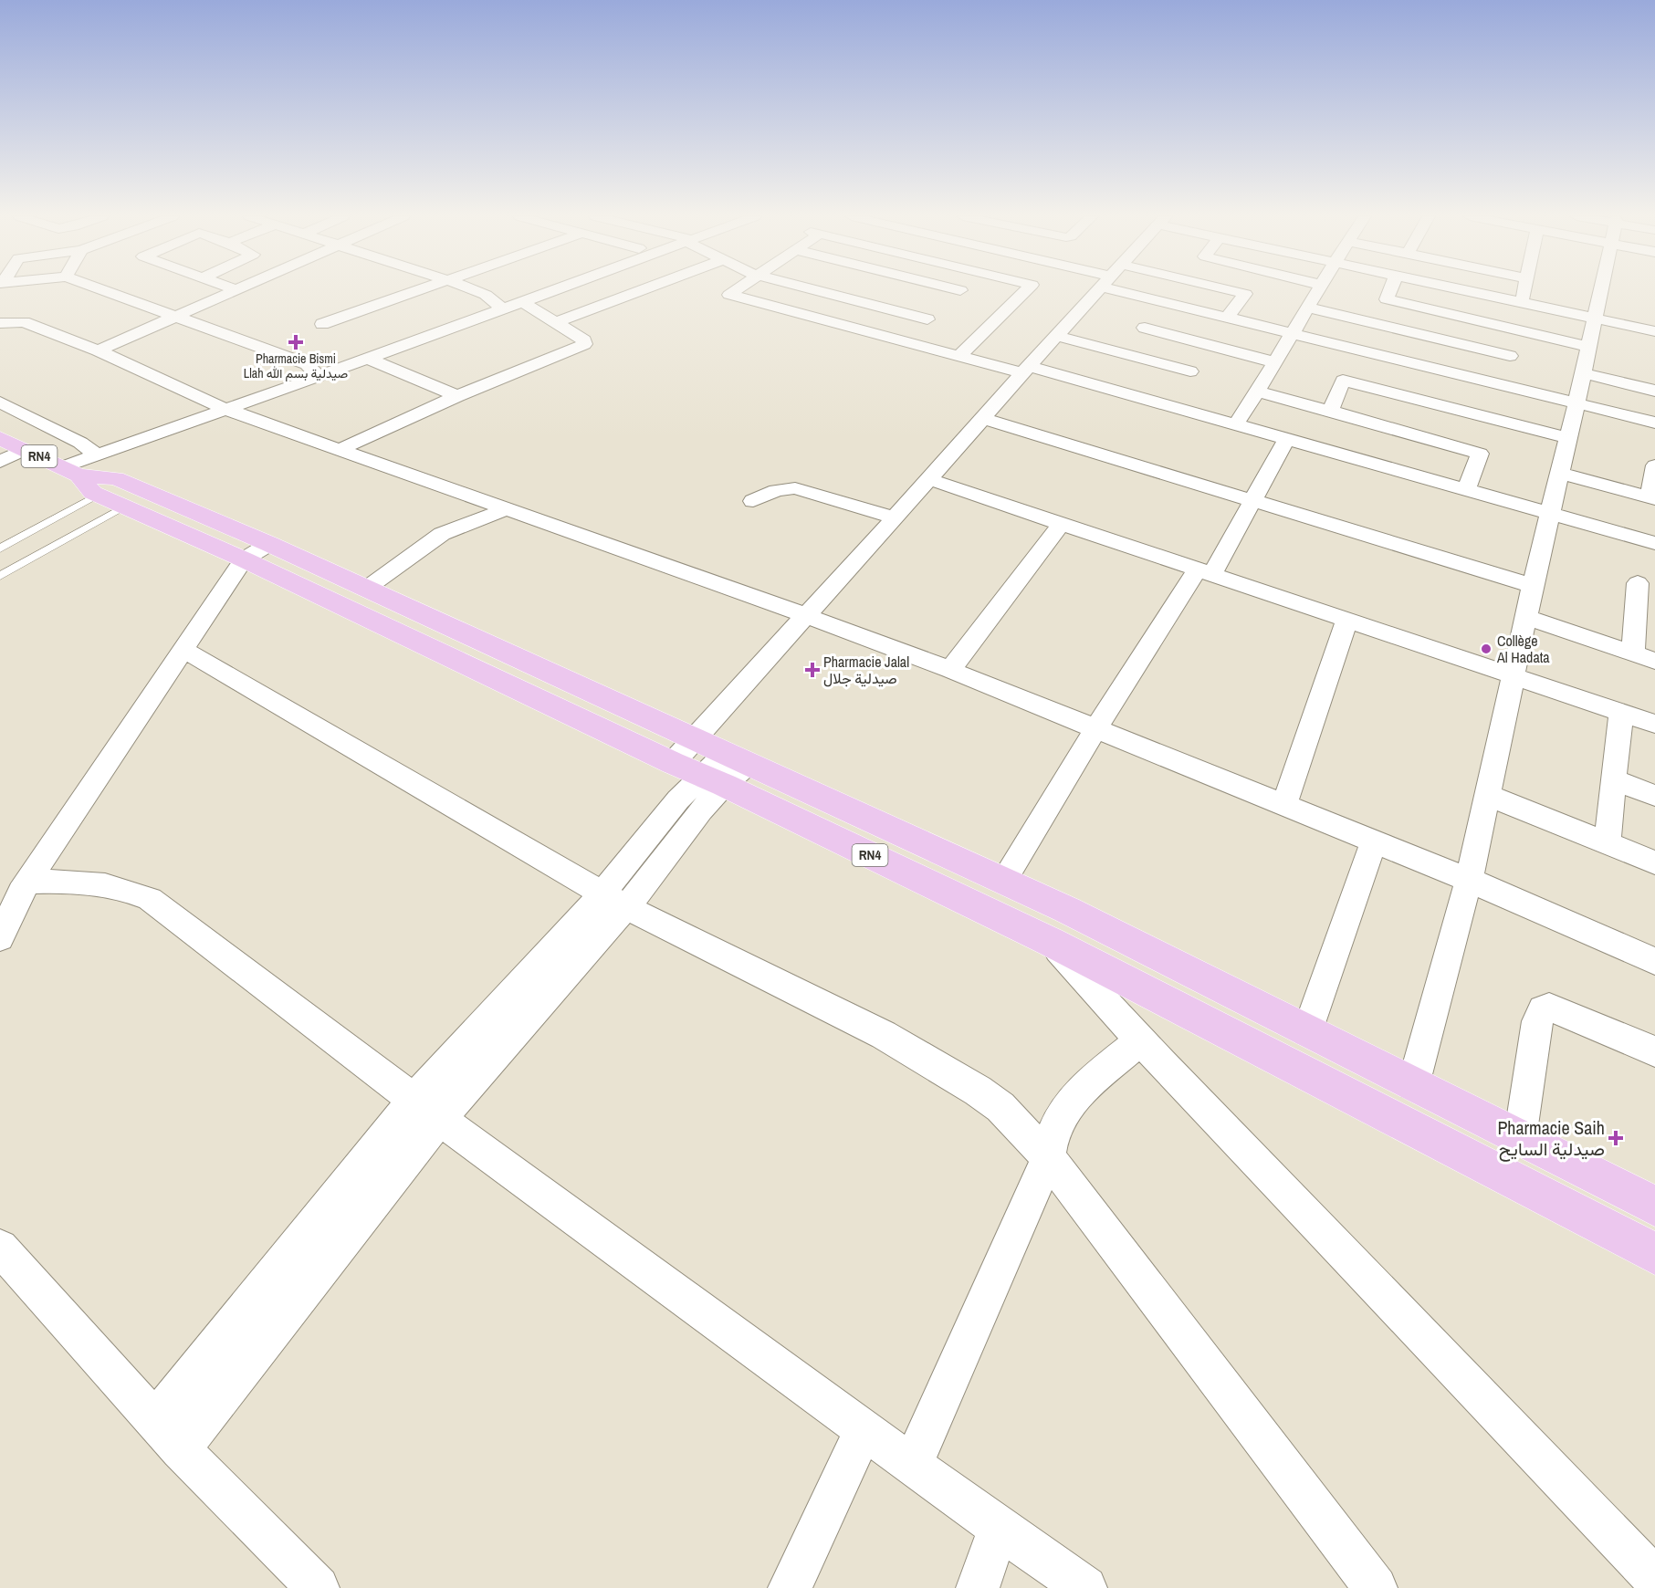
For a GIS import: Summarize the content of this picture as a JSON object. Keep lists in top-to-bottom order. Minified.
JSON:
{"streets":{"main road":["RN4"]},"places":{"health":["Pharmacie Bismi Llah صيدلية بسم الله","Pharmacie Jalal صيدلية جلال","Pharmacie Saih صيدلية السايح"],"other":["Collège Al Hadata"]}}
